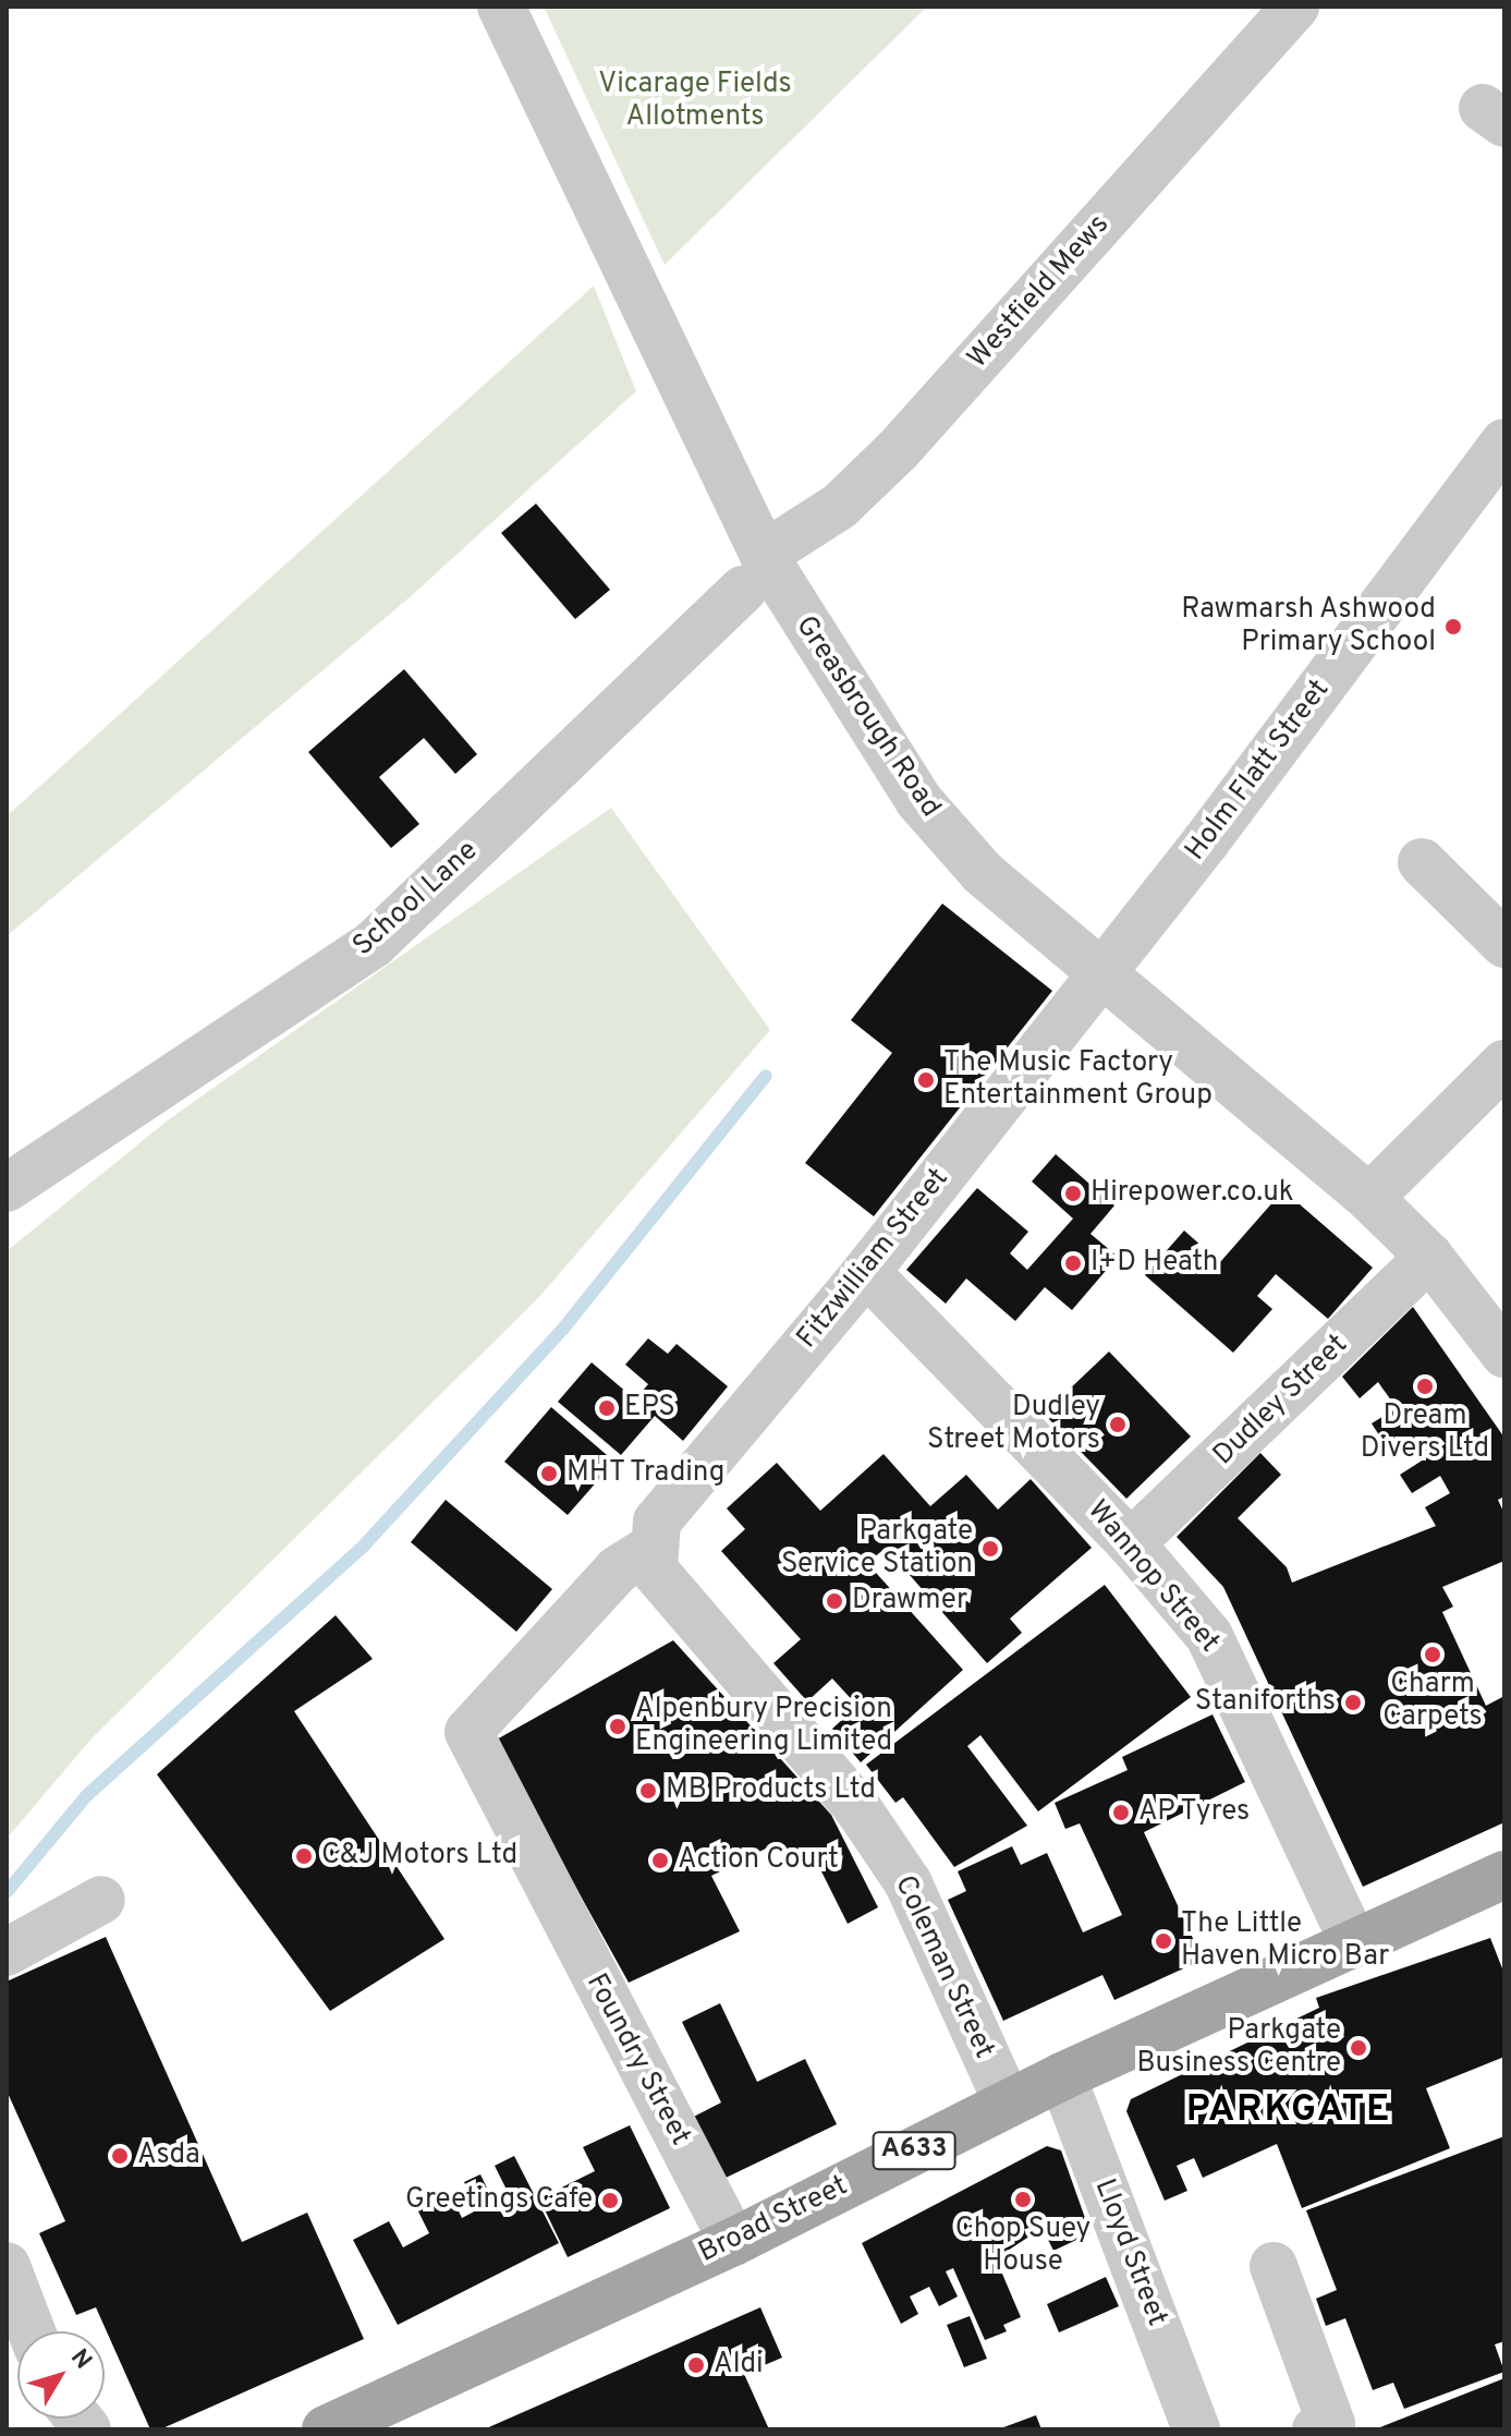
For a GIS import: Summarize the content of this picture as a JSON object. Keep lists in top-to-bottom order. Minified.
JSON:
{"streets":{"main road":["A633","Broad Street"],"street":["Westfield Mews","Greasbrough Road","Holm Flatt Street","School Lane","Fitzwilliam Street","Dudley Street","Wannop Street","Coleman Street","Foundry Street","Lloyd Street"]},"crossings":[["Westfield Mews","Greasbrough Road"],["Westfield Mews","School Lane"],["Greasbrough Road","Holm Flatt Street"],["Greasbrough Road","School Lane"],["Greasbrough Road","Fitzwilliam Street"],["Greasbrough Road","Dudley Street"],["Holm Flatt Street","Fitzwilliam Street"],["Fitzwilliam Street","Wannop Street"],["Fitzwilliam Street","Coleman Street"],["Fitzwilliam Street","Foundry Street"],["Dudley Street","Wannop Street"],["Wannop Street","Broad Street"],["Coleman Street","Foundry Street"],["Coleman Street","Broad Street"],["Foundry Street","Broad Street"],["Broad Street","Lloyd Street"]],"districts":["PARKGATE"],"parks":["Vicarage Fields Allotments"],"places":["Rawmarsh Ashwood Primary School","The Music Factory Entertainment Group","Hirepower.co.uk","I+D Heath","Dream Divers Ltd","EPS","Dudley Street Motors","MHT Trading","Parkgate Service Station","Drawmer","Charm Carpets","Staniforths","Alpenbury Precision Engineering Limited","MB Products Ltd","AP Tyres","C&J Motors Ltd","Action Court","The Little Haven Micro Bar","Parkgate Business Centre","Asda","Chop Suey House","Greetings Cafe","Aldi"],"north":"top right"}
